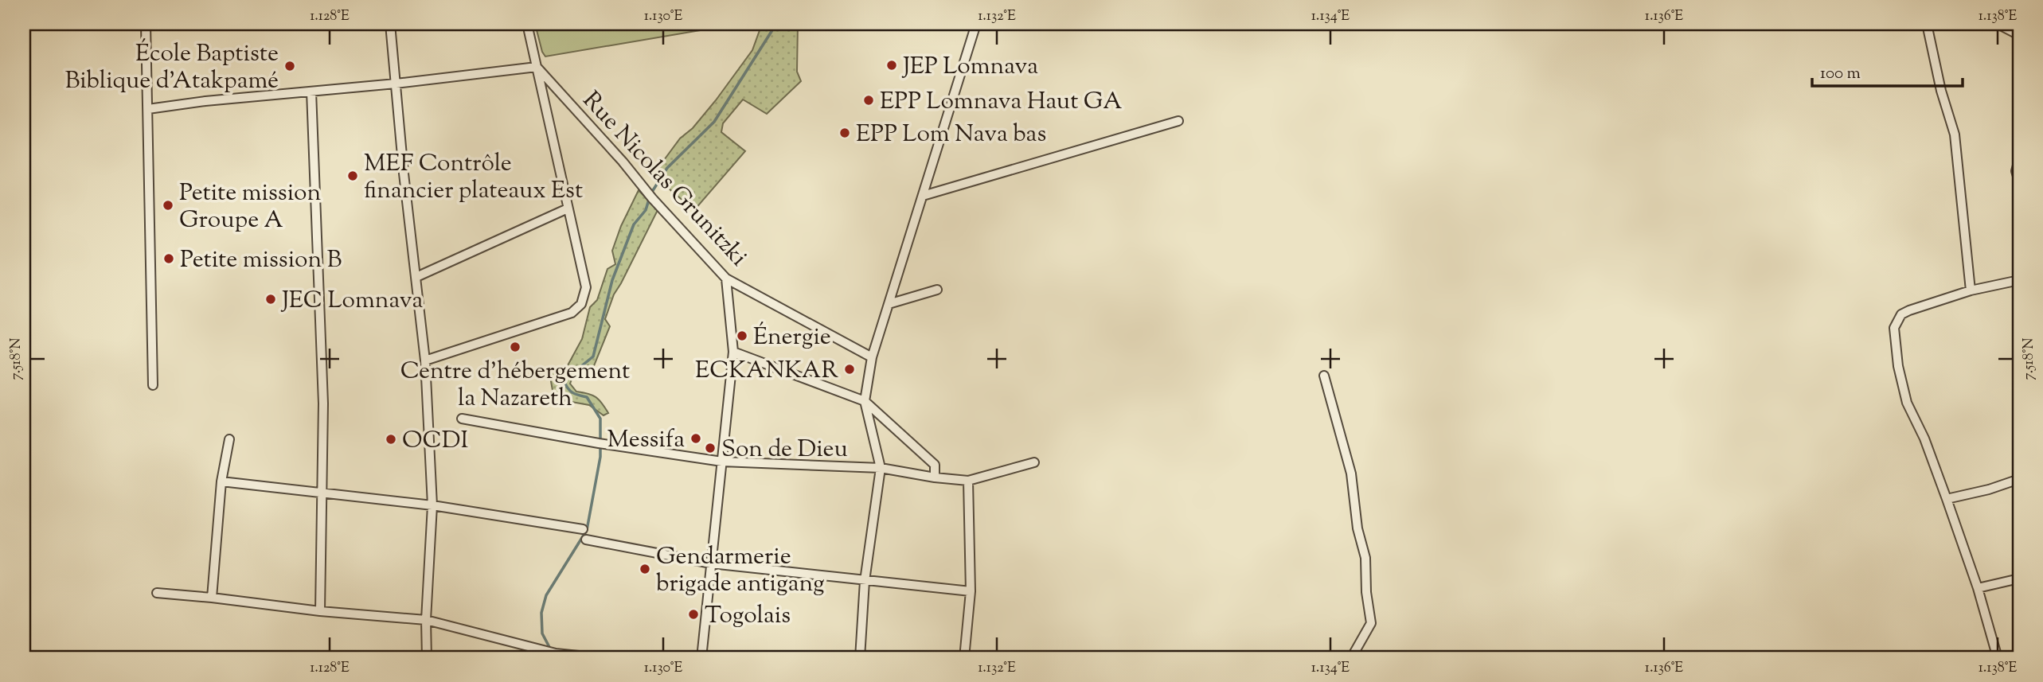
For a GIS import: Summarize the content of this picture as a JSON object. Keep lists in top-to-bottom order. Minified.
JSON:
{"streets":{"street":["Rue Nicolas Grunitzki"]},"places":["JEP Lomnava","École Baptiste Biblique d'Atakpamé","EPP Lomnava Haut GA","EPP Lom Nava bas","MEF Contrôle financier plateaux Est","Petite mission Groupe A","Petite mission B","JEC Lomnava","Énergie","Centre d'hébergement la Nazareth","ECKANKAR","Messifa","OCDI","Son de Dieu","Gendarmerie brigade antigang","Togolais"],"scale_bar":"100 m","coordinates":["1.128°E","1.130°E","1.132°E","1.134°E","1.136°E","1.138°E","7.518°N"]}
